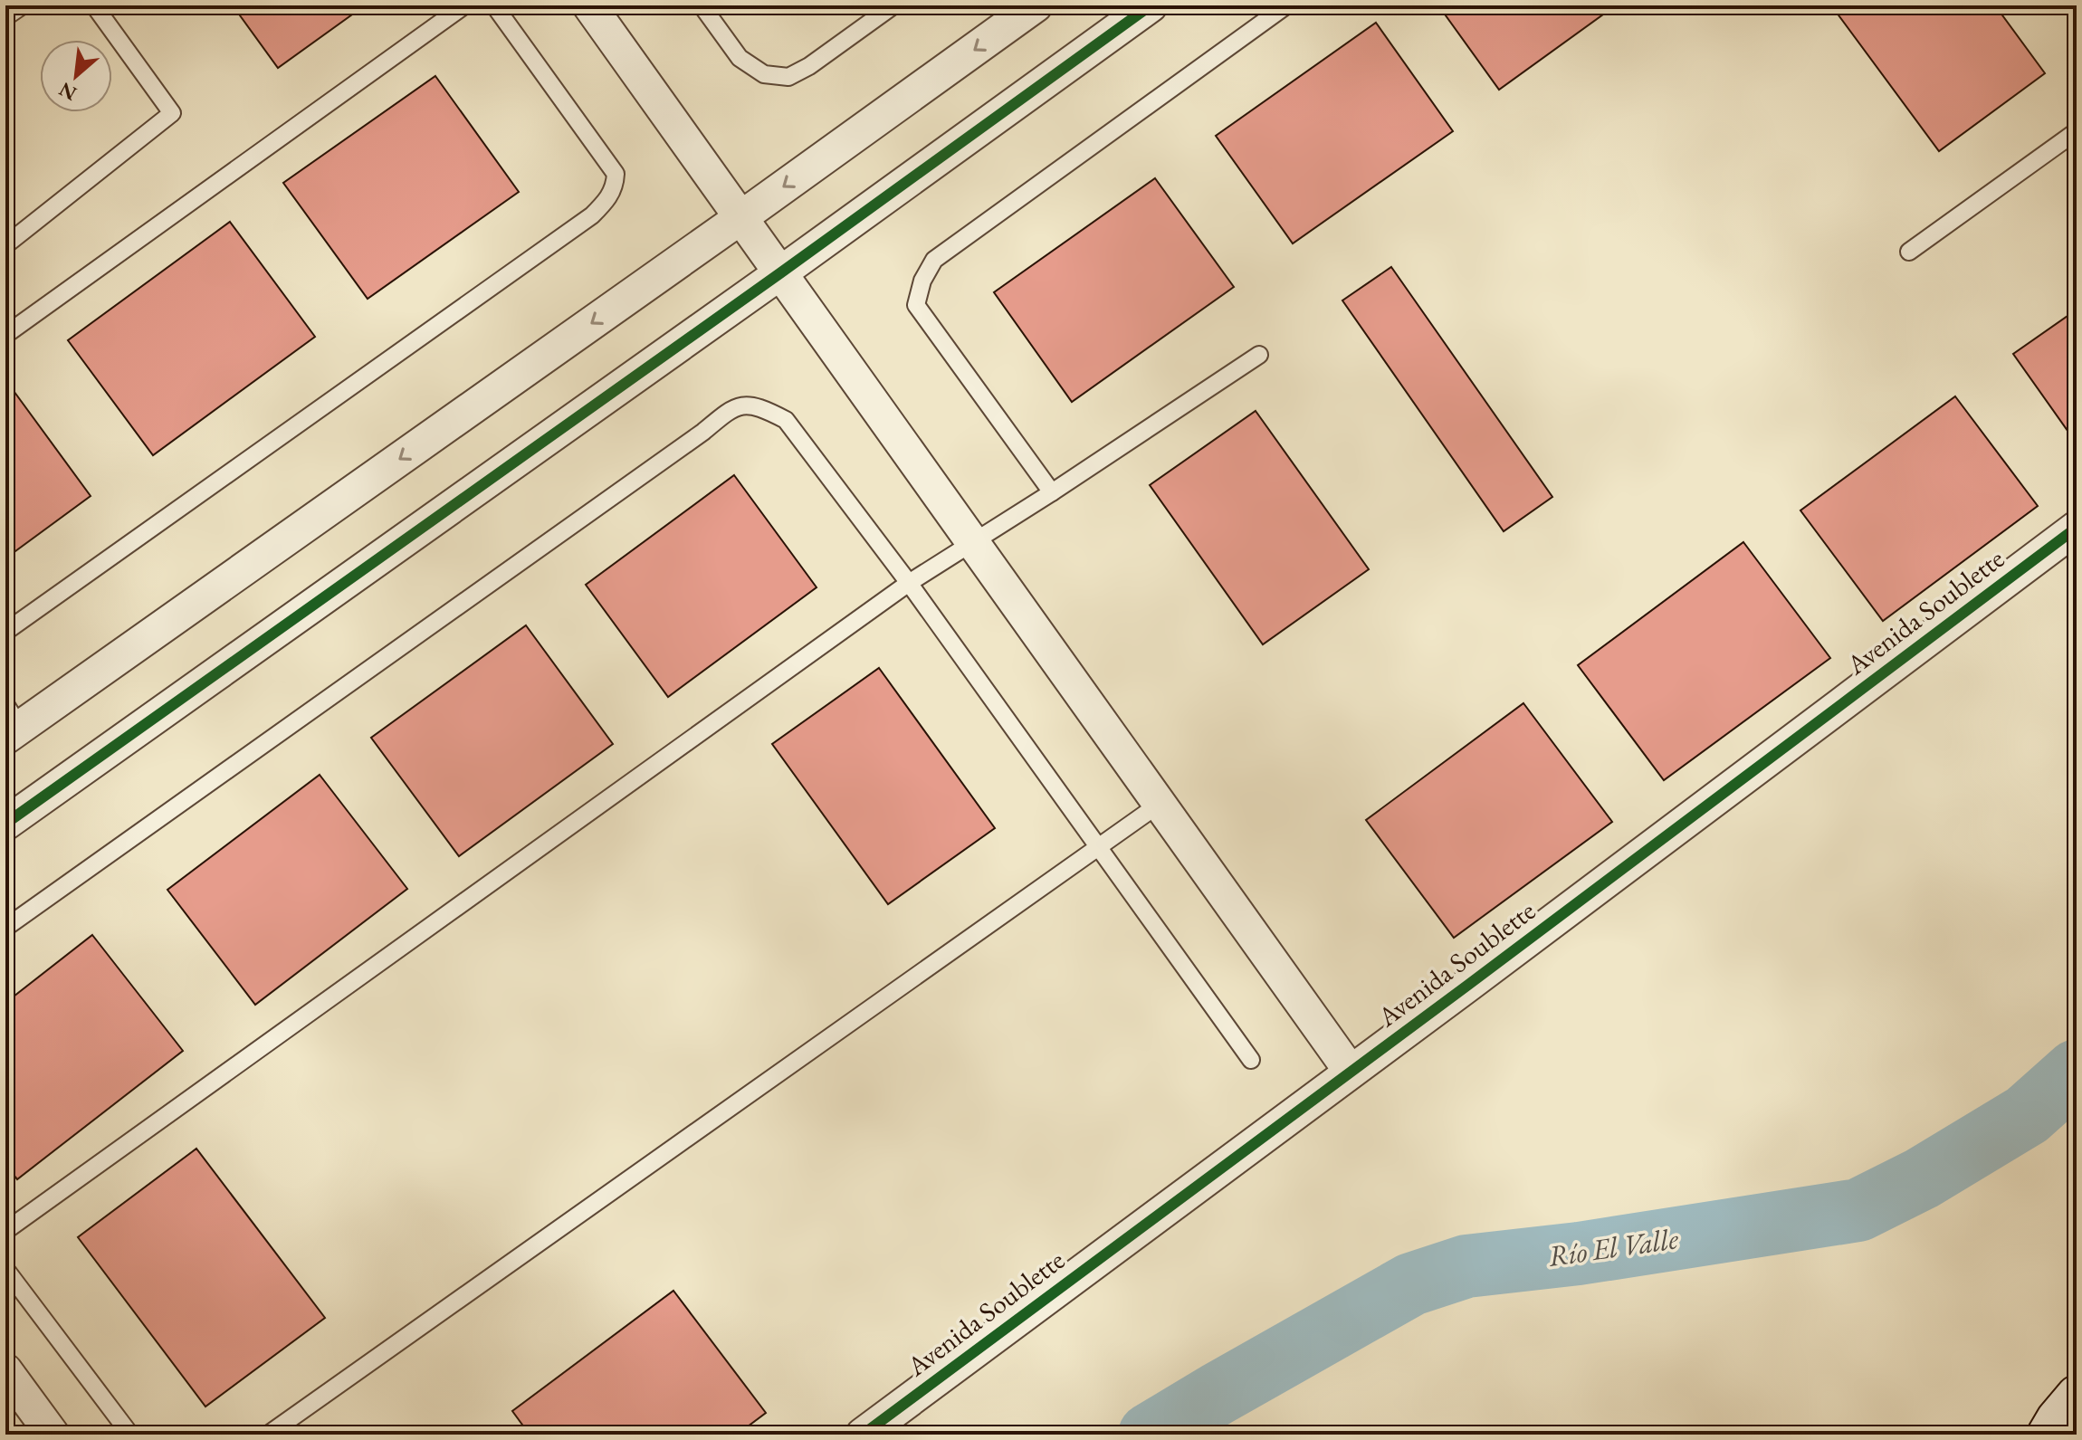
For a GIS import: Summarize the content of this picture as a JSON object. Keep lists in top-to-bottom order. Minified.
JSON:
{"streets":{"street":["Avenida Soublette"]},"water":["Río El Valle"],"north":"bottom left"}
